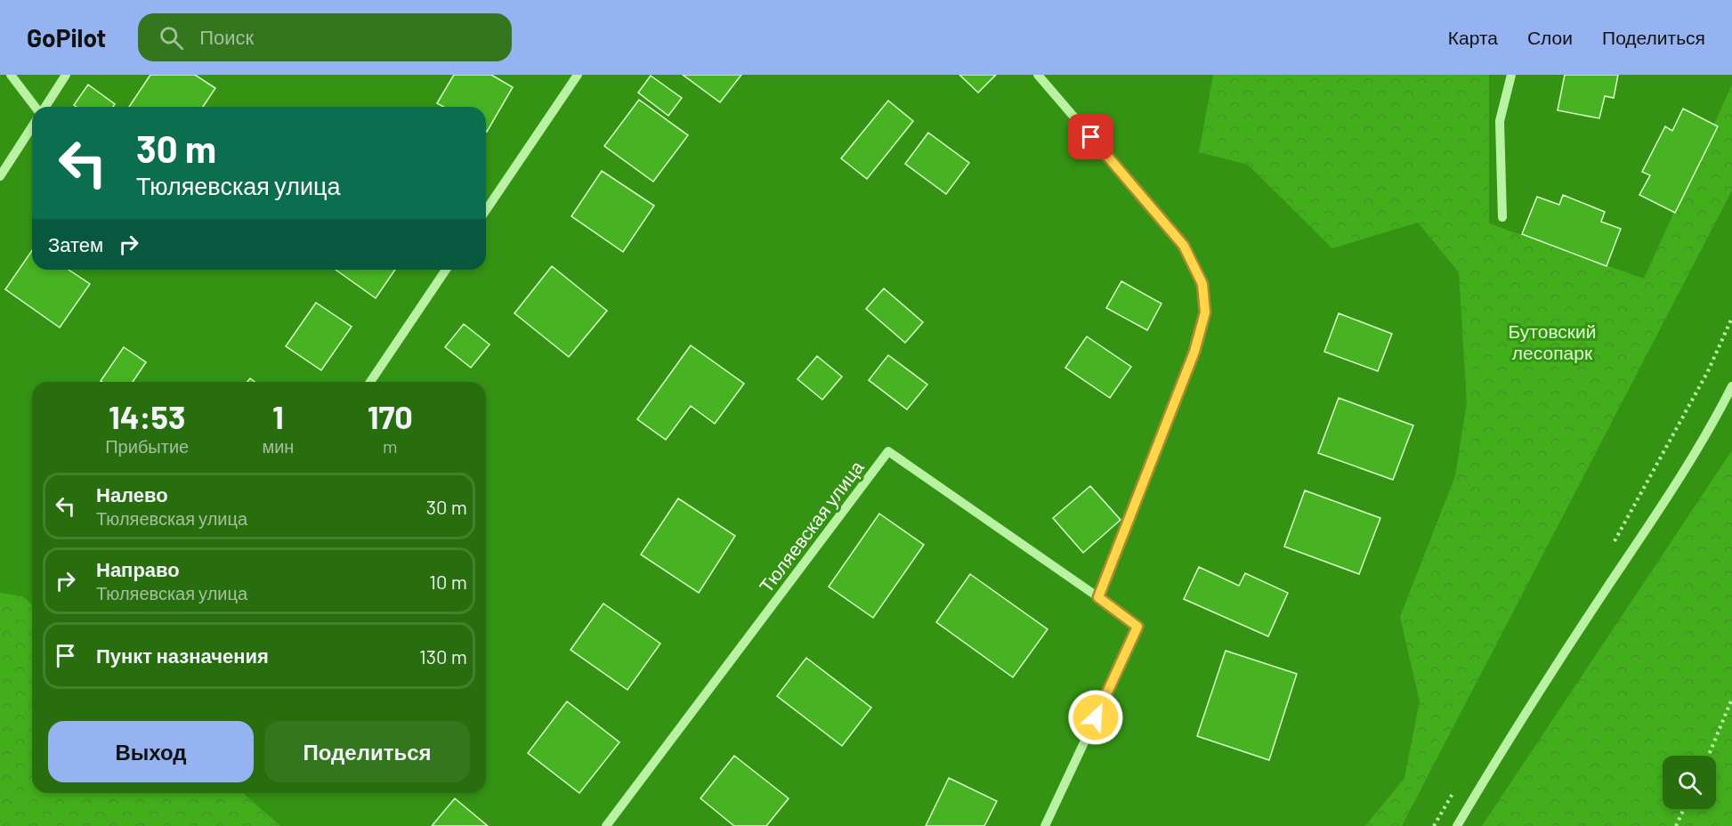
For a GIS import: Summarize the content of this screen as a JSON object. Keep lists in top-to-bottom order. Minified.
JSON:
{"streets":{"street":["Тюляевская улица"]},"parks":["Бутовский лесопарк"],"page":{"header":"GoPilot","search":"Поиск","nav":["Карта","Слои","Поделиться"],"turn":["30 m","Тюляевская улица"],"then":"Затем","eta":["14:53","Прибытие","1","мин","170","m"],"list":[{"name":"Налево","note":"Тюляевская улица","value":"30 m"},{"name":"Направо","note":"Тюляевская улица","value":"10 m"},{"name":"Пункт назначения","value":"130 m"}],"buttons":["Выход","Поделиться"]}}
